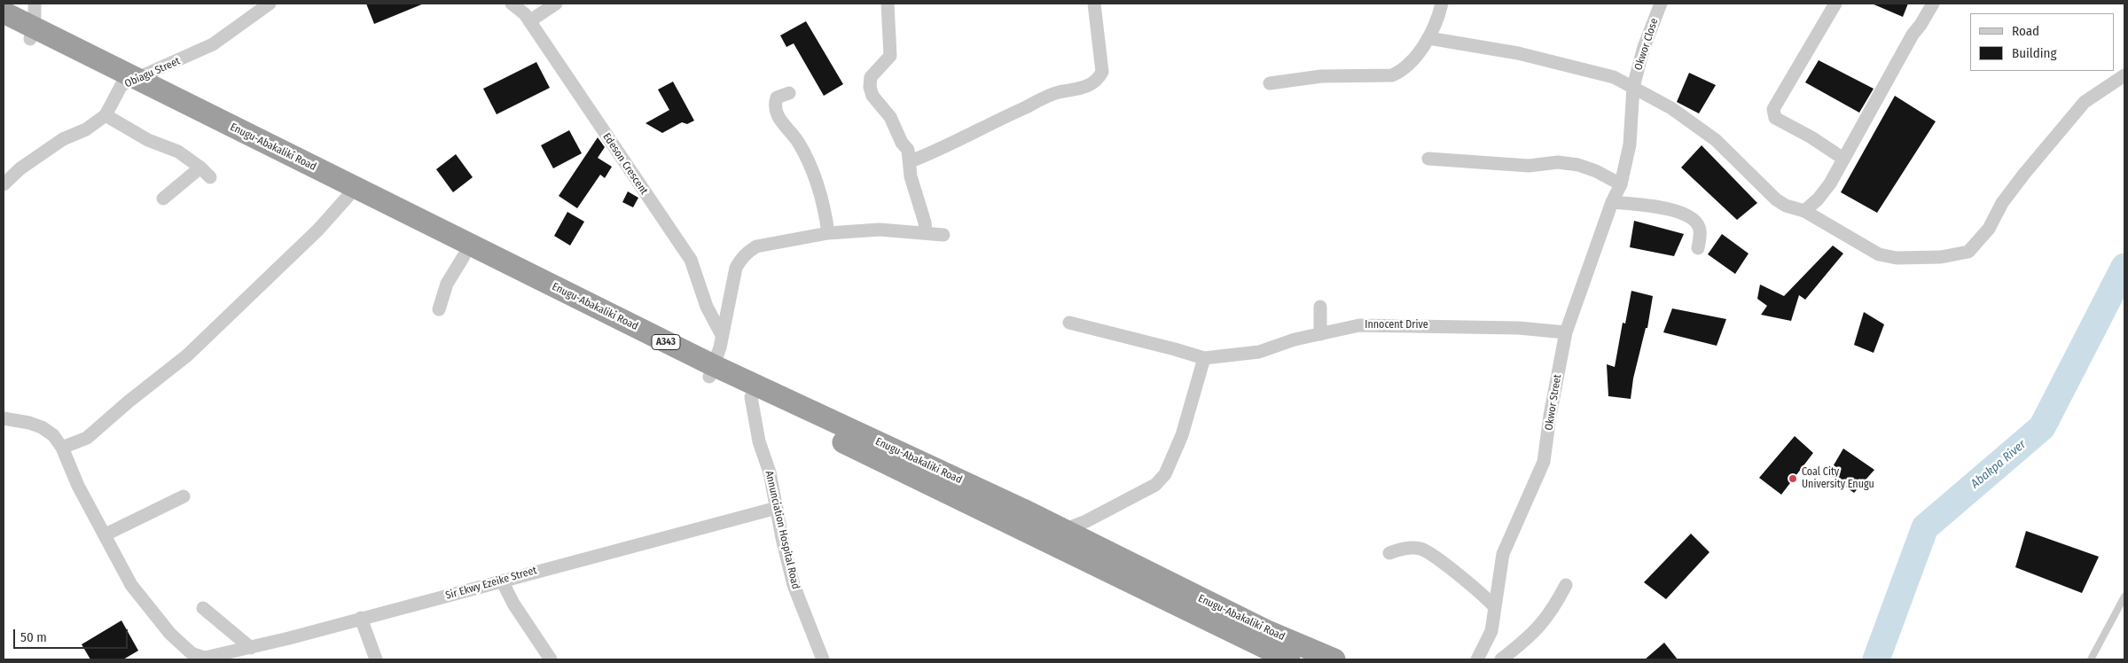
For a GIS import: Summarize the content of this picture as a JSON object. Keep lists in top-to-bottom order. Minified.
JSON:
{"streets":{"highway":["Enugu-Abakaliki Road","A343"],"street":["Okwor Close","Obiagu Street","Edeson Crescent","Innocent Drive","Okwor Street","Annunciation Hospital Road","Sir Ekwy Ezeike Street"]},"crossings":[["Okwor Close","Okwor Street"],["Obiagu Street","Enugu-Abakaliki Road"],["Enugu-Abakaliki Road","Annunciation Hospital Road"],["Innocent Drive","Okwor Street"],["Annunciation Hospital Road","Sir Ekwy Ezeike Street"]],"water":["Abakpa River"],"places":["Coal City University Enugu"],"legend":["Road","Building"],"scale_bar":"50 m"}
